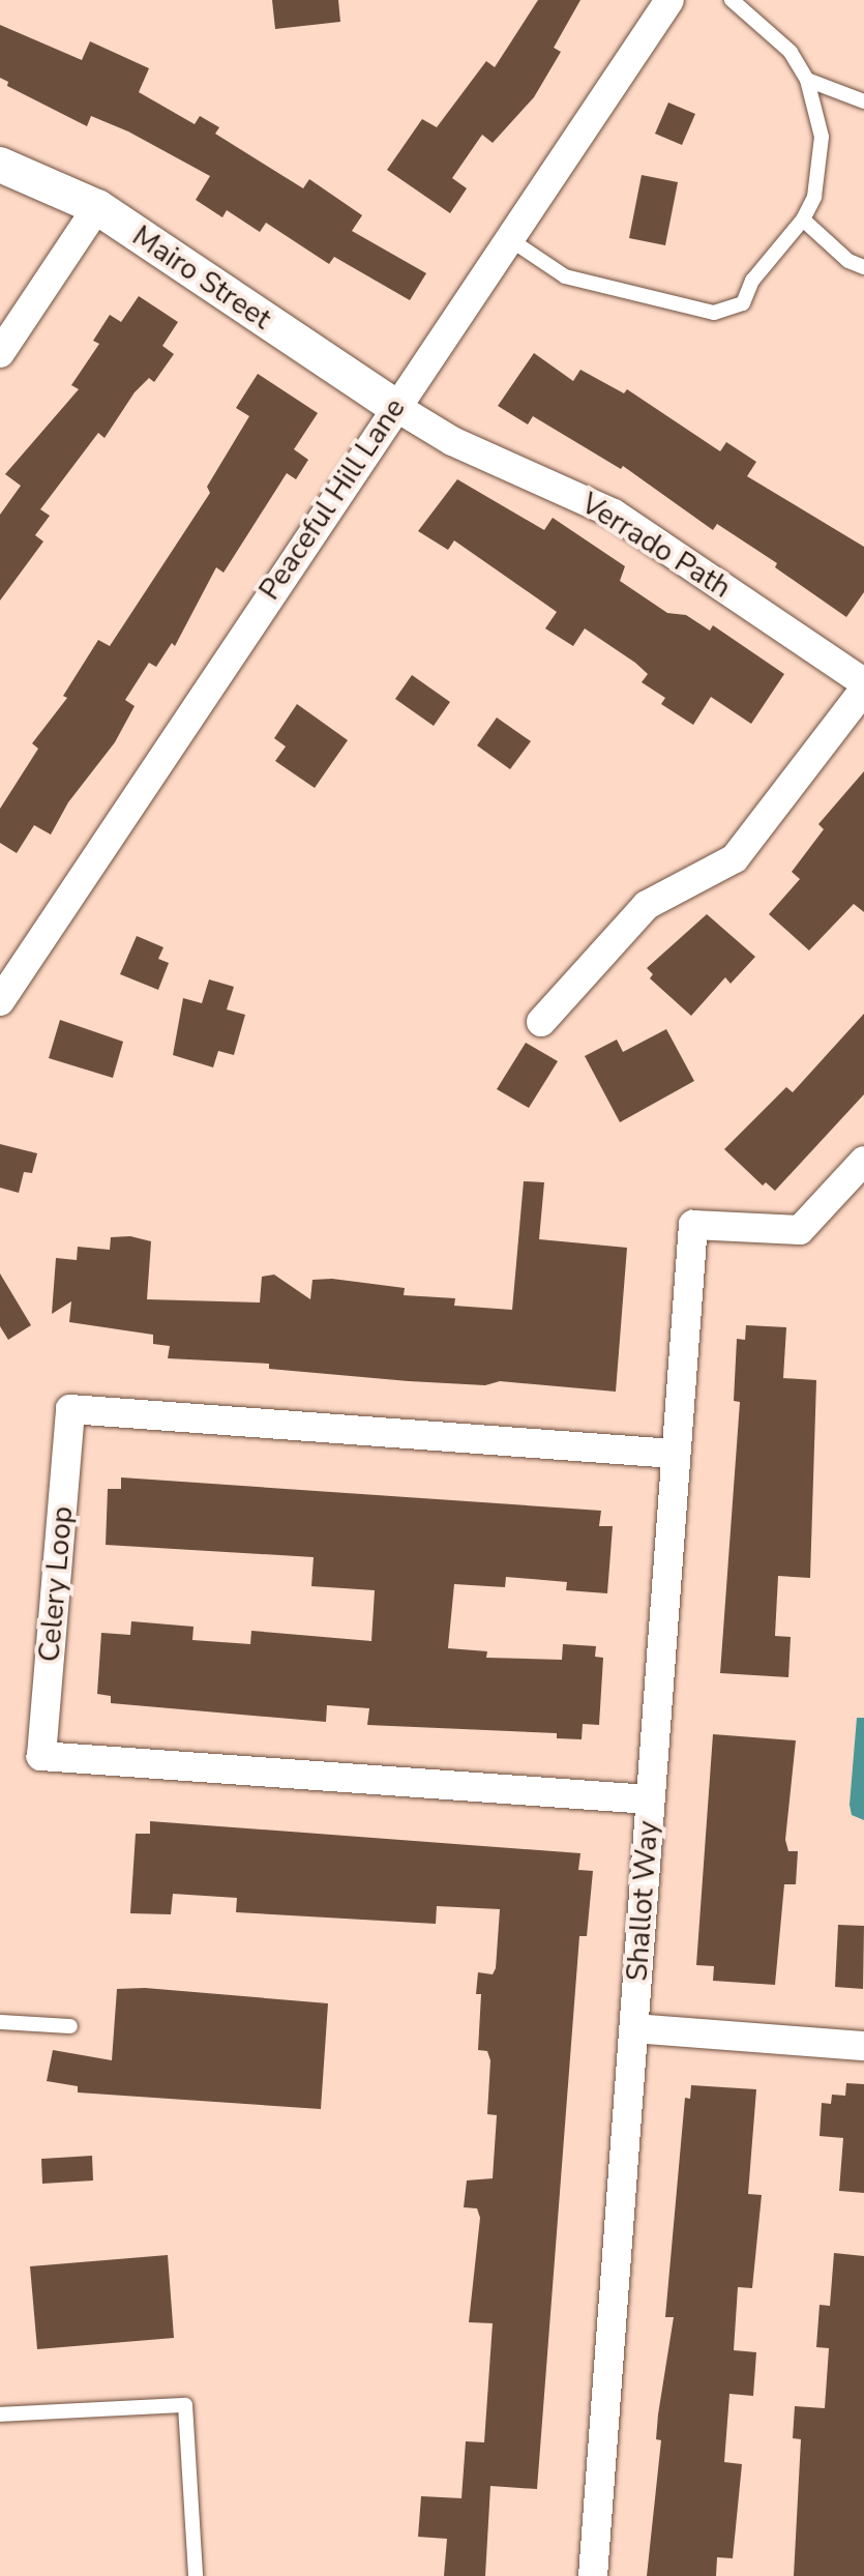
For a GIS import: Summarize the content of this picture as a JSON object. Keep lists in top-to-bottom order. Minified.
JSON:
{"streets":{"street":["Mairo Street","Peaceful Hill Lane","Verrado Path","Celery Loop","Shallot Way"]},"crossings":[["Mairo Street","Peaceful Hill Lane"],["Mairo Street","Verrado Path"],["Peaceful Hill Lane","Verrado Path"],["Celery Loop","Shallot Way"]]}
